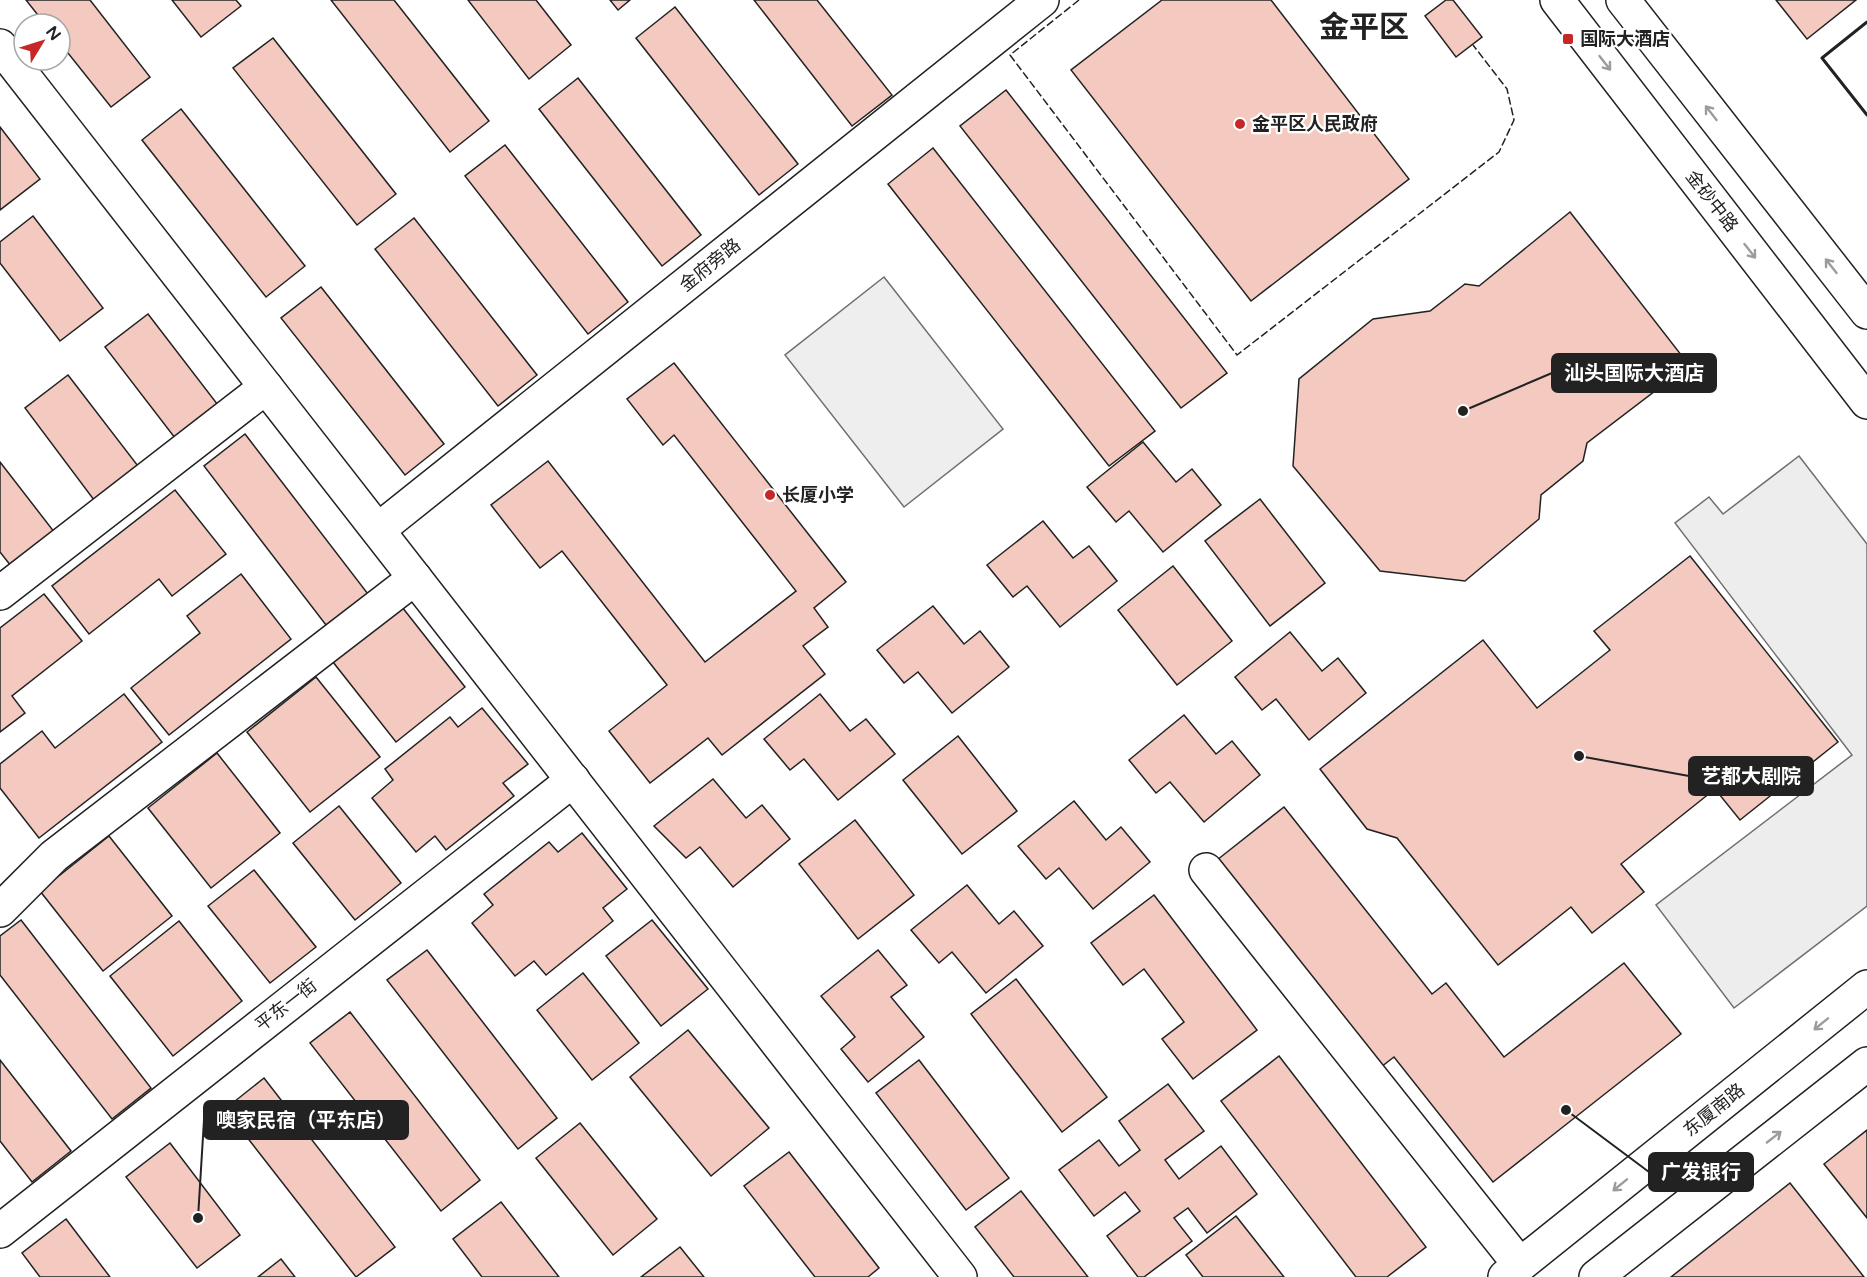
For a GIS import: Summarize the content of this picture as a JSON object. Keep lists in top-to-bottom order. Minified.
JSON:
{"streets":{"street":["金砂中路","金府旁路","平东一街","东厦南路"]},"districts":["金平区"],"places":{"transit":["国际大酒店"],"other":["金平区人民政府","汕头国际大酒店","长厦小学","艺都大剧院","广发银行","噢家民宿（平东店）"]},"north":"top right"}
